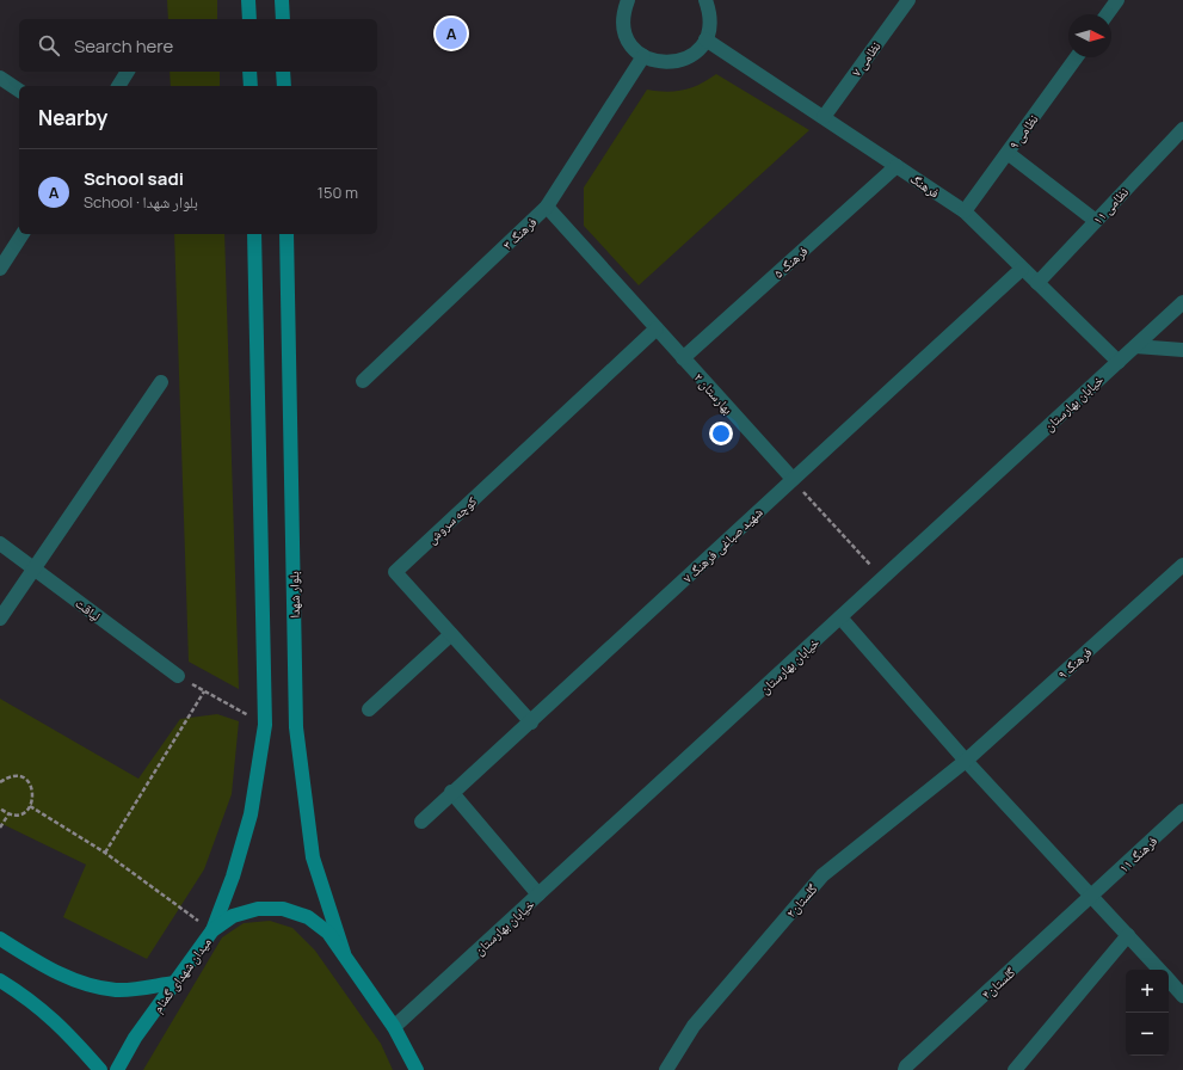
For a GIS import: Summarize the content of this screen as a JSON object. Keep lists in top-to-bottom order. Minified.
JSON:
{"streets":{"main road":["بلوار شهدا","میدان شهدای گمنام"],"street":["نظامی ۷","نظامی ۹","فرهنگ","نظامی ۱۱","فرهنگ ۳","فرهنگ ۵","بهارستان ۲","خیابان بهارستان","کوچه سروش","شهید صباغی فرهنگ ۷","لیاقت","فرهنگ ۹","فرهنگ ۱۱","گلستان۲","گلستان۴"]},"crossings":[["نظامی ۷","فرهنگ"],["نظامی ۹","فرهنگ"],["فرهنگ","نظامی ۱۱"],["فرهنگ","فرهنگ ۵"],["فرهنگ","خیابان بهارستان"],["فرهنگ","شهید صباغی فرهنگ ۷"],["فرهنگ ۳","بهارستان ۲"],["فرهنگ ۵","بهارستان ۲"],["بهارستان ۲","کوچه سروش"],["بهارستان ۲","شهید صباغی فرهنگ ۷"],["خیابان بهارستان","میدان شهدای گمنام"],["کوچه سروش","شهید صباغی فرهنگ ۷"],["بلوار شهدا","میدان شهدای گمنام"],["فرهنگ ۹","گلستان۲"],["فرهنگ ۱۱","گلستان۴"]],"north":"right","page":{"pins":"A","search":"Search here","heading":"Nearby","list":[{"mark":"A","name":"School sadi","note":"School · بلوار شهدا","value":"150 m"}],"map_buttons":["+","−"]}}
